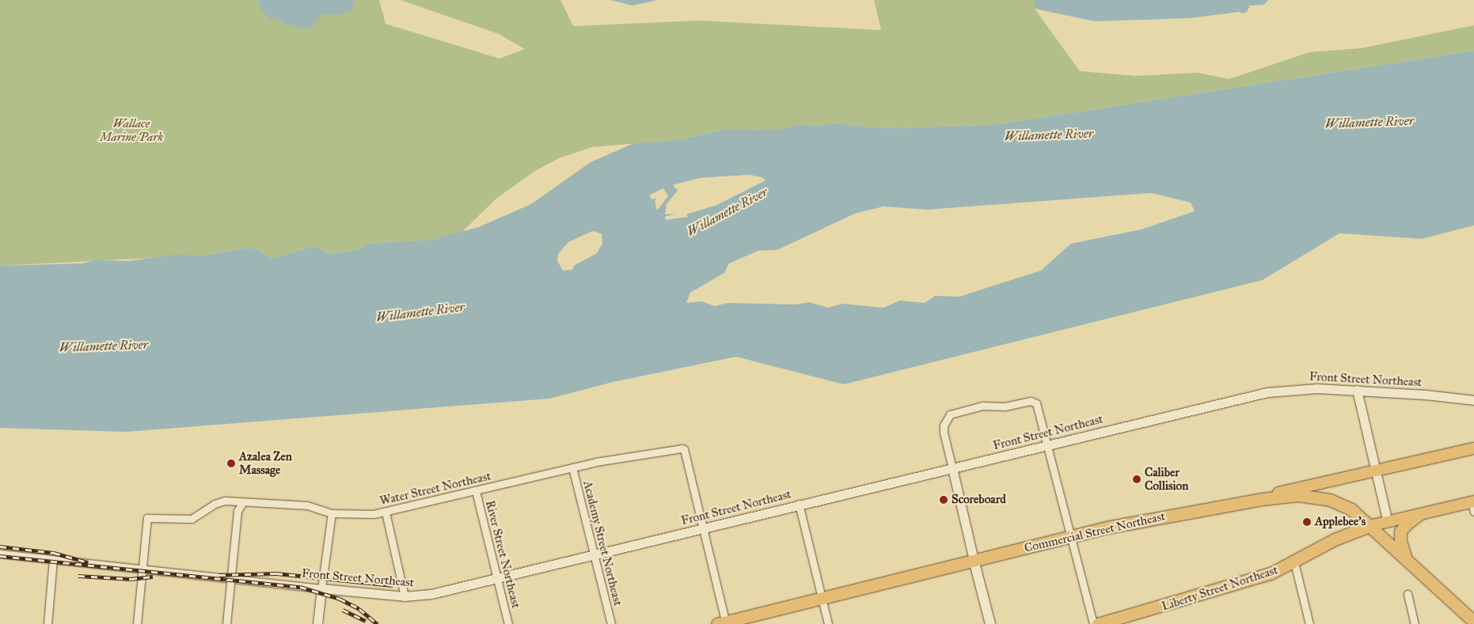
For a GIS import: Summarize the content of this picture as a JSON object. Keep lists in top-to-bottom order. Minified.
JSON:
{"streets":{"highway":["Commercial Street Northeast","Liberty Street Northeast"],"street":["Front Street Northeast","Water Street Northeast","Academy Street Northeast","River Street Northeast"]},"crossings":[["Front Street Northeast","Water Street Northeast"],["Front Street Northeast","Academy Street Northeast"],["Front Street Northeast","River Street Northeast"],["Water Street Northeast","Academy Street Northeast"],["Water Street Northeast","River Street Northeast"]],"water":["Willamette River"],"parks":["Wallace Marine Park"],"places":["Azalea Zen Massage","Caliber Collision","Scoreboard","Applebee's"]}
